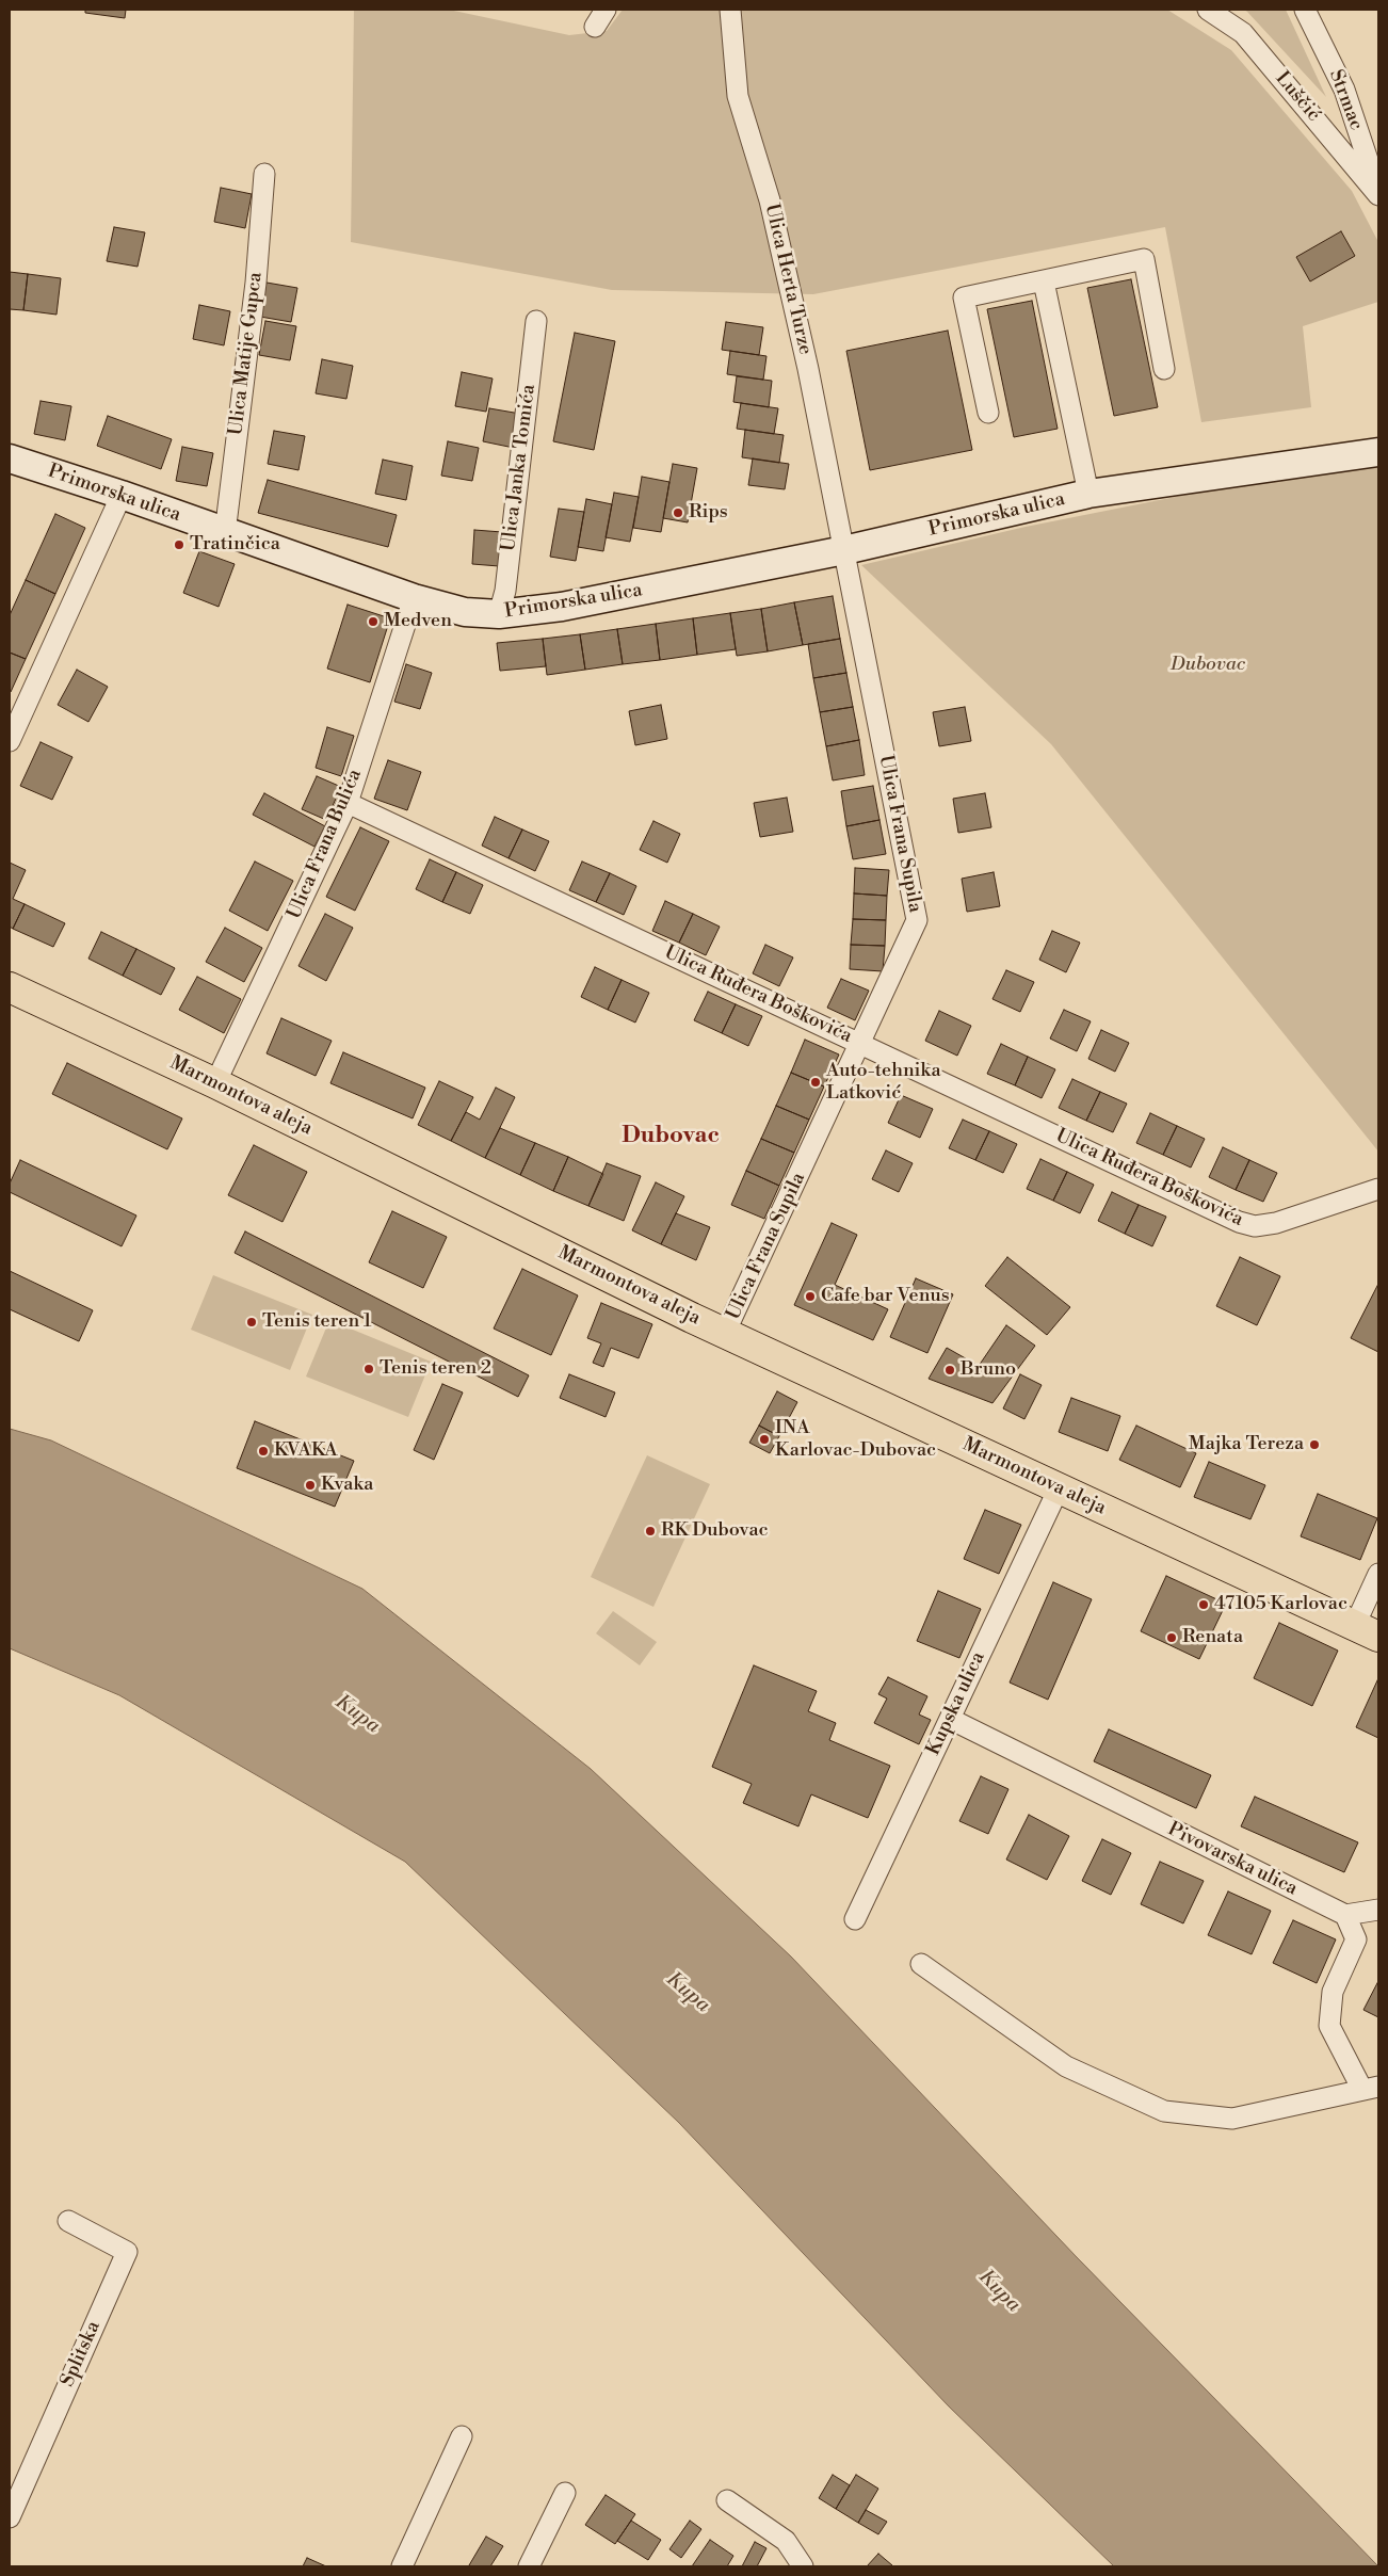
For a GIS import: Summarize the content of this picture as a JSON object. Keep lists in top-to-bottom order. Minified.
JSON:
{"streets":{"main road":["Primorska ulica","Marmontova aleja"],"street":["Luščić","Strmac","Ulica Herta Turze","Ulica Matije Gupca","Ulica Janka Tomića","Ulica Frana Supila","Ulica Frana Bulića","Ulica Ruđera Boškovića","Kupska ulica","Pivovarska ulica","Splitska"]},"crossings":[["Luščić","Strmac"],["Ulica Herta Turze","Primorska ulica"],["Ulica Herta Turze","Ulica Frana Supila"],["Ulica Matije Gupca","Primorska ulica"],["Ulica Janka Tomića","Primorska ulica"],["Primorska ulica","Ulica Frana Supila"],["Primorska ulica","Ulica Frana Bulića"],["Ulica Frana Supila","Ulica Ruđera Boškovića"],["Ulica Frana Supila","Marmontova aleja"],["Ulica Frana Bulića","Ulica Ruđera Boškovića"],["Ulica Frana Bulića","Marmontova aleja"],["Marmontova aleja","Kupska ulica"],["Kupska ulica","Pivovarska ulica"]],"districts":["Dubovac"],"water":["Kupa"],"parks":["Dubovac"],"places":["Rips","Tratinčica","Medven","Auto-tehnika Latković","Cafe bar Venus","Tenis teren 1","Tenis teren 2","Bruno","INA Karlovac-Dubovac","Majka Tereza","KVAKA","Kvaka","RK Dubovac","47105 Karlovac","Renata"]}
